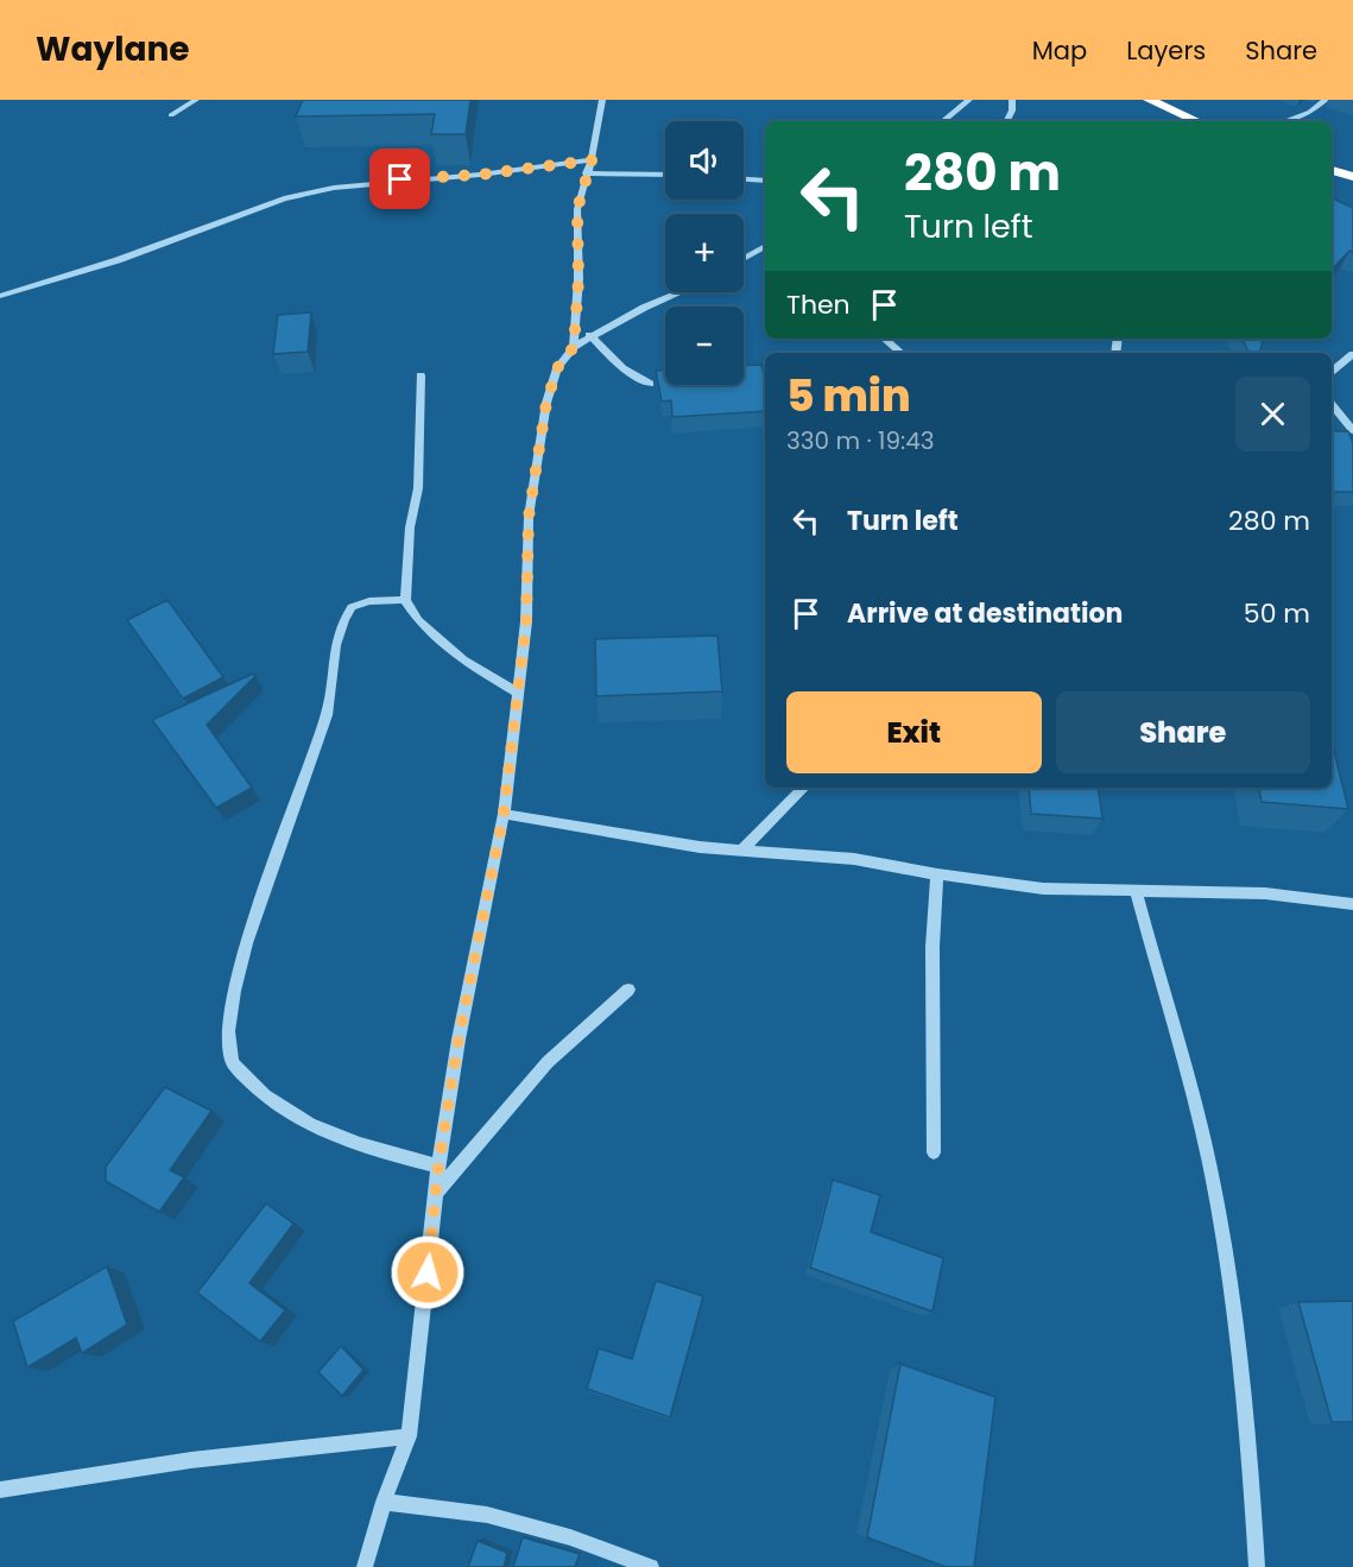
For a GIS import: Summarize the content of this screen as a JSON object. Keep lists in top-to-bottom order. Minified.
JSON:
{"page":{"header":"Waylane","nav":["Map","Layers","Share"],"map_buttons":["+","−"],"turn":["280 m","Turn left"],"then":"Then","heading":["5 min","330 m · 19:43"],"list":[{"name":"Turn left","value":"280 m"},{"name":"Arrive at destination","value":"50 m"}],"buttons":["Exit","Share"]}}
